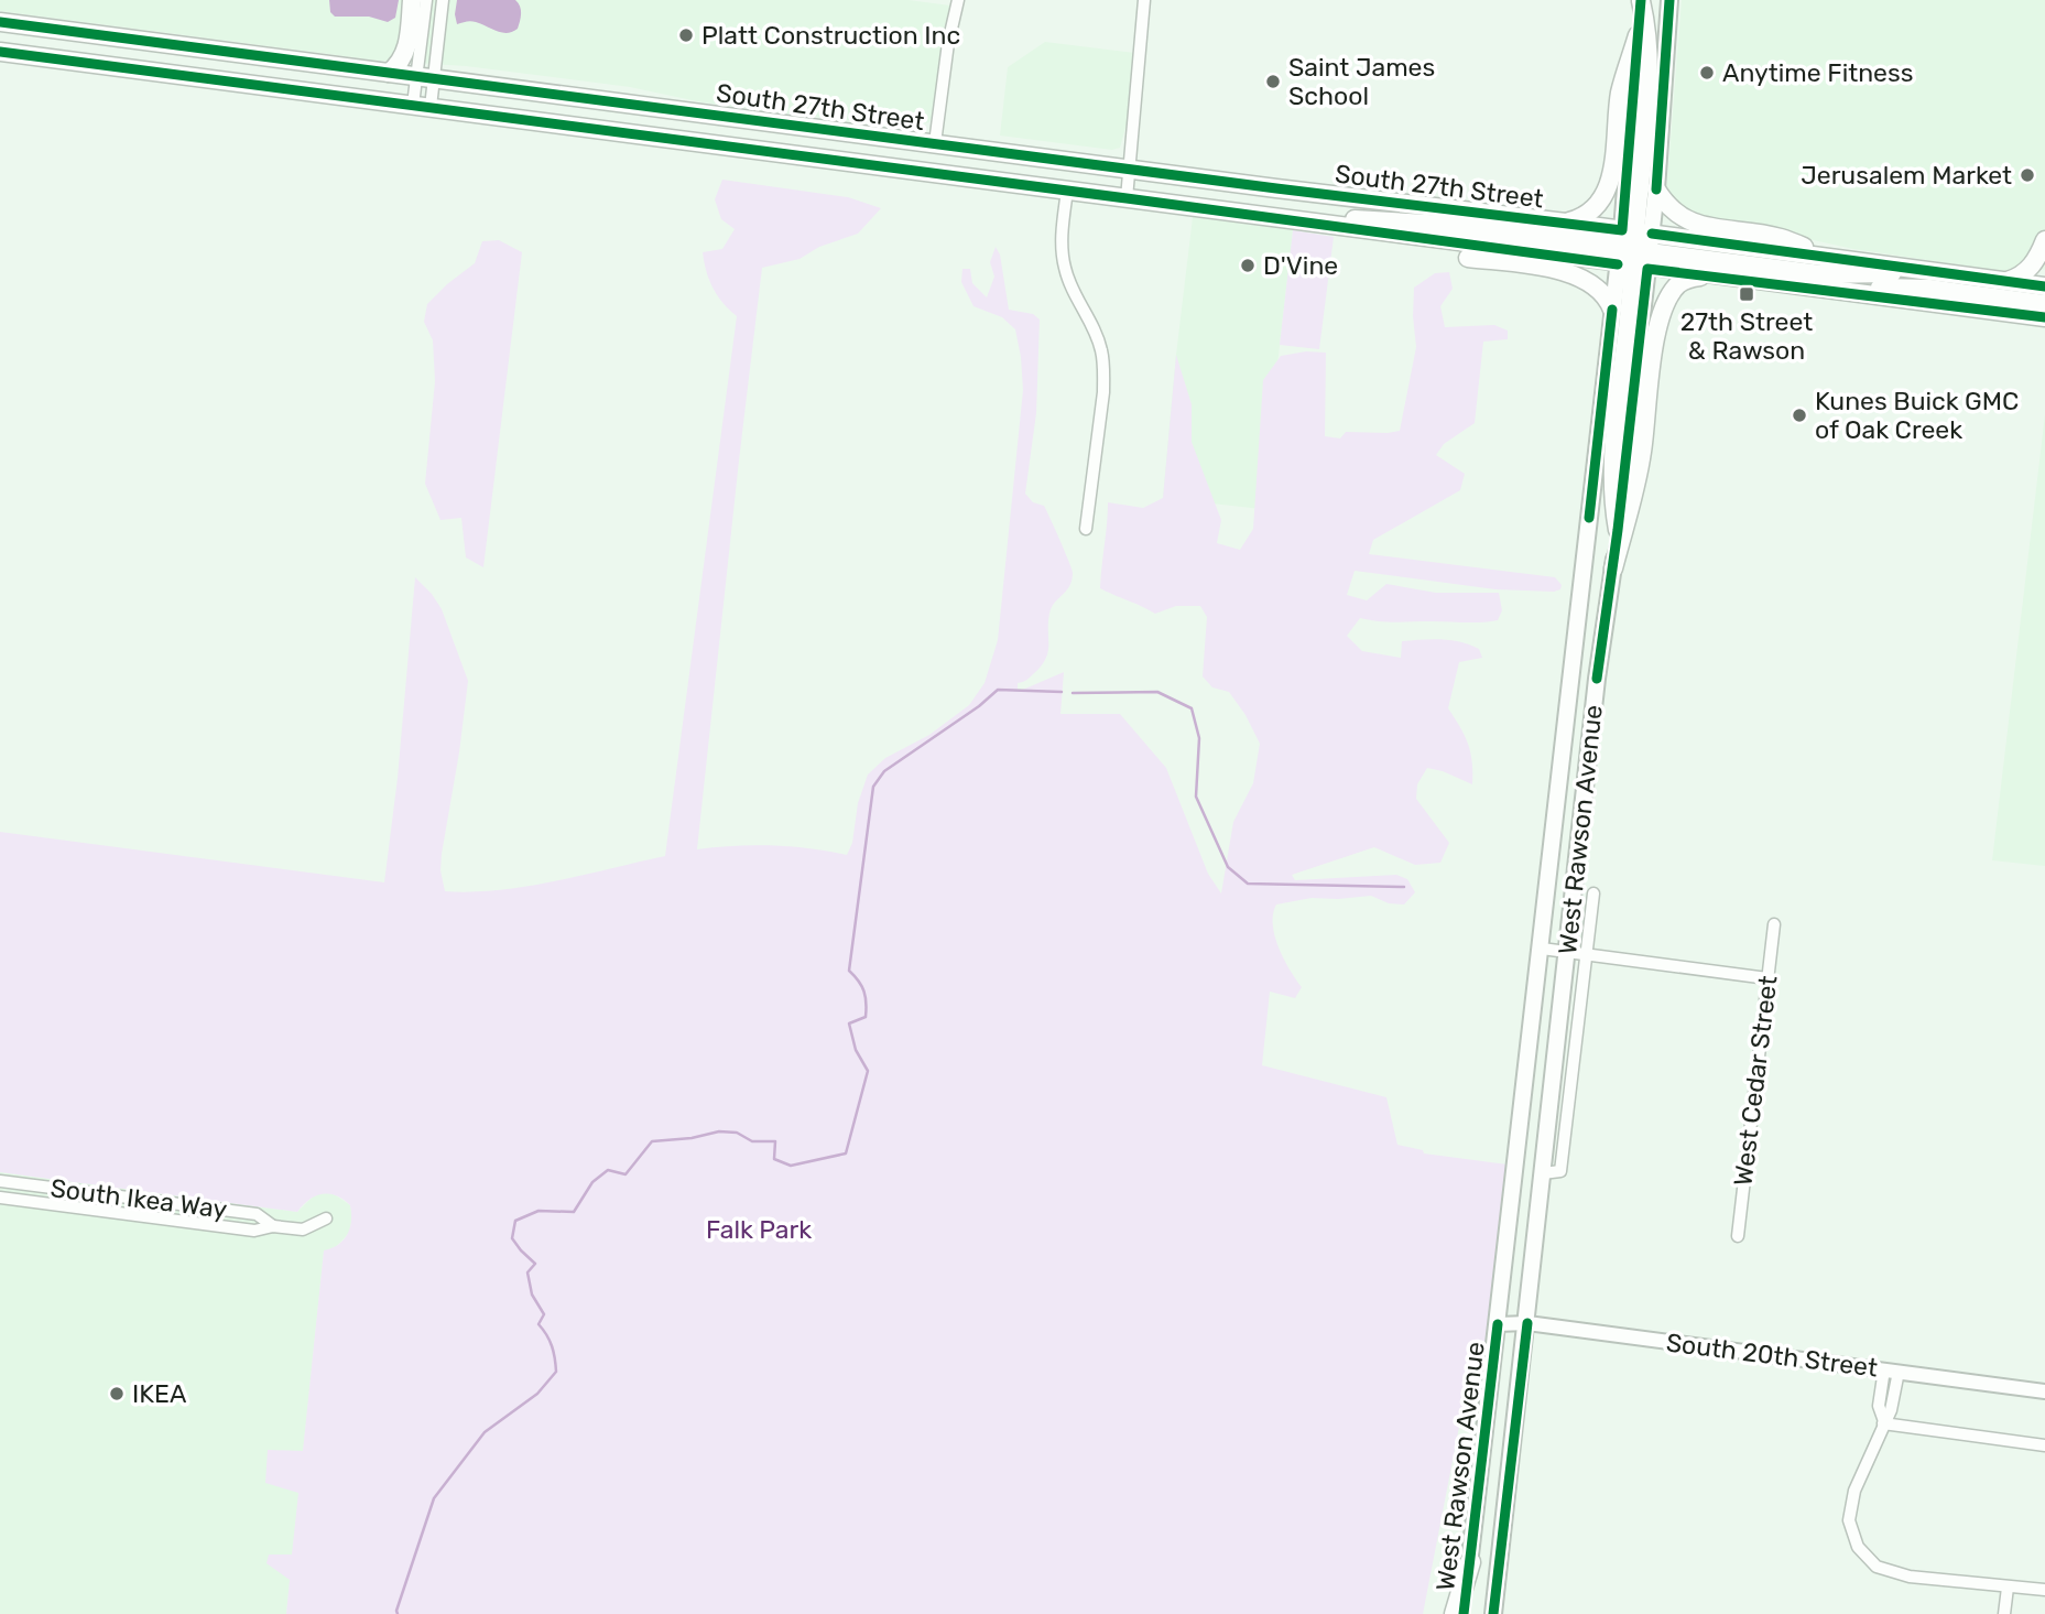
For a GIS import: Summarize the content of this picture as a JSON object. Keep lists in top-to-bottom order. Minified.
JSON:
{"streets":{"main road":["South 27th Street","West Rawson Avenue"],"street":["West Cedar Street","South Ikea Way","South 20th Street"]},"crossings":[["South 27th Street","West Rawson Avenue"],["West Rawson Avenue","South 20th Street"]],"parks":["Falk Park"],"places":{"other":["Platt Construction Inc","Anytime Fitness","Saint James School","Jerusalem Market","D'Vine","Kunes Buick GMC of Oak Creek","IKEA"],"transit":["27th Street & Rawson"]}}
